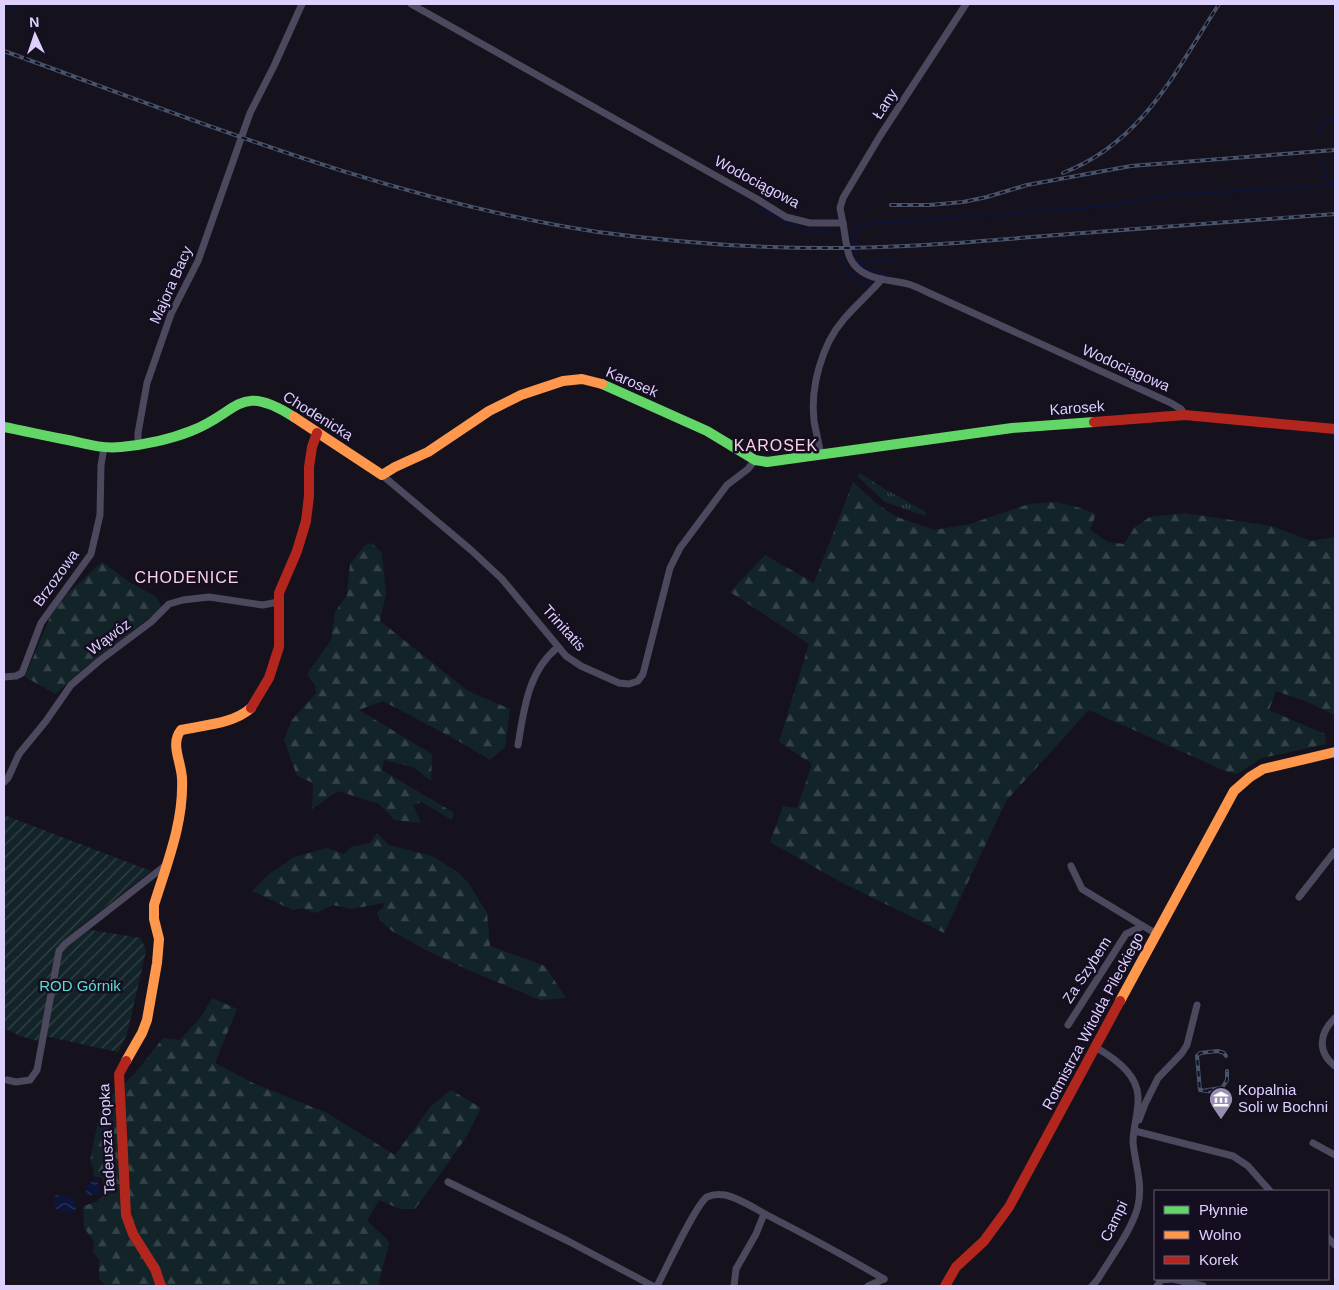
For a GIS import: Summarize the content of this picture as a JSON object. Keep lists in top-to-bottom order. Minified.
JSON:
{"streets":{"street":["Łany","Wodociągowa","Majora Bacy","Karosek","Chodenicka","Brzozowa","Trinitatis","Wąwóz","Za Szybem","Rotmistrza Witolda Pileckiego","Tadeusza Popka","Campi"]},"crossings":[["Łany","Wodociągowa"],["Wodociągowa","Karosek"],["Majora Bacy","Chodenicka"],["Karosek","Chodenicka"],["Karosek","Trinitatis"],["Chodenicka","Brzozowa"],["Chodenicka","Trinitatis"],["Chodenicka","Tadeusza Popka"],["Wąwóz","Tadeusza Popka"],["Rotmistrza Witolda Pileckiego","Campi"]],"districts":["KAROSEK","CHODENICE"],"parks":["ROD Górnik"],"places":{"museum":["Kopalnia Soli w Bochni"]},"legend":["Płynnie","Wolno","Korek"],"north":"top"}
